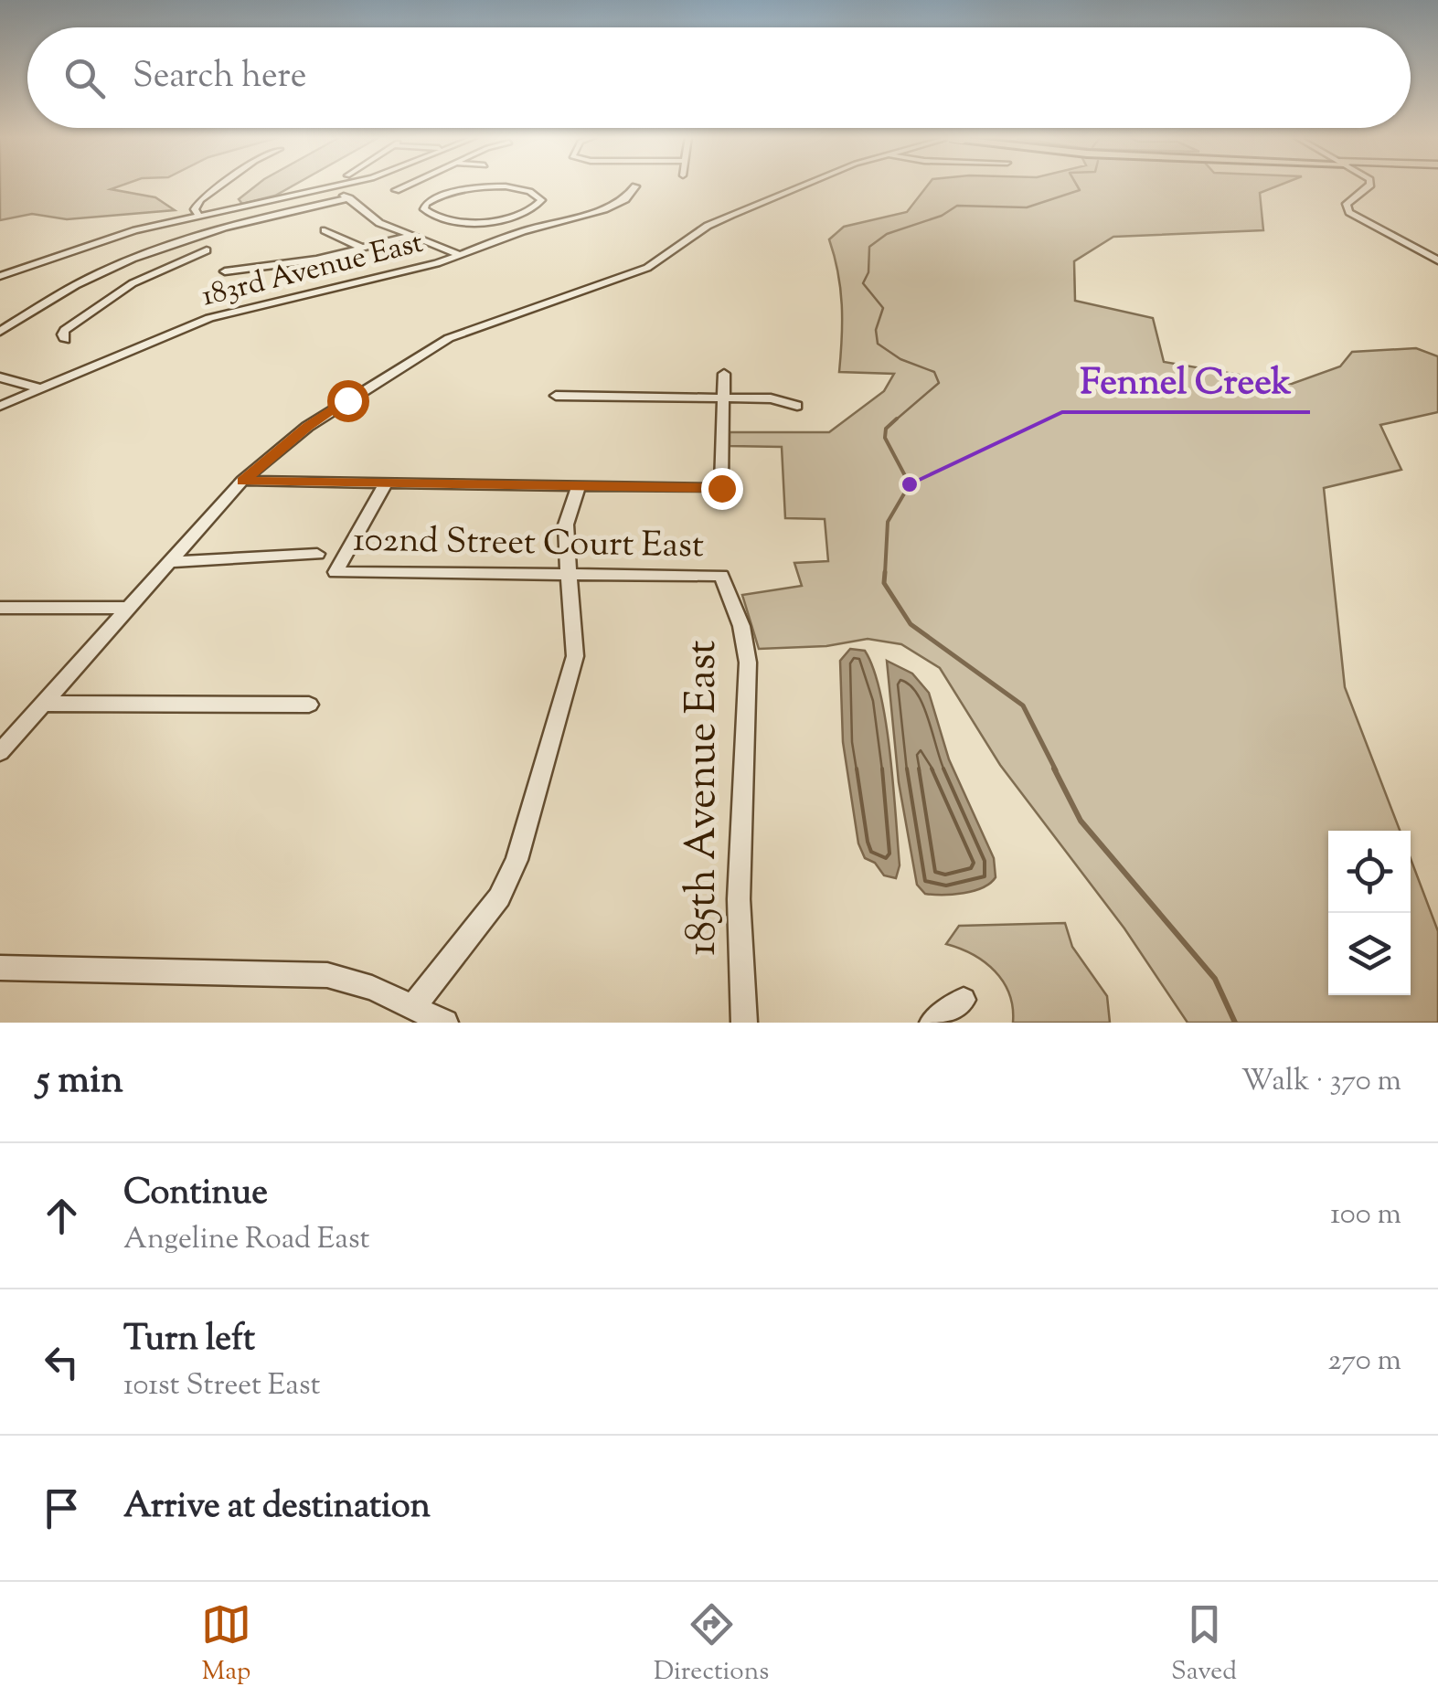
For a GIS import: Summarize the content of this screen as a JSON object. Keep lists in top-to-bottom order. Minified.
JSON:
{"streets":{"street":["183rd Avenue East","102nd Street Court East","185th Avenue East"]},"crossings":[["102nd Street Court East","185th Avenue East"]],"places":["Fennel Creek"],"page":{"search":"Search here","heading":["5 min","Walk · 370 m"],"list":[["Continue","Angeline Road East","100 m"],["Turn left","101st Street East","270 m"],"Arrive at destination"],"nav":["Map","Directions","Saved"]}}
